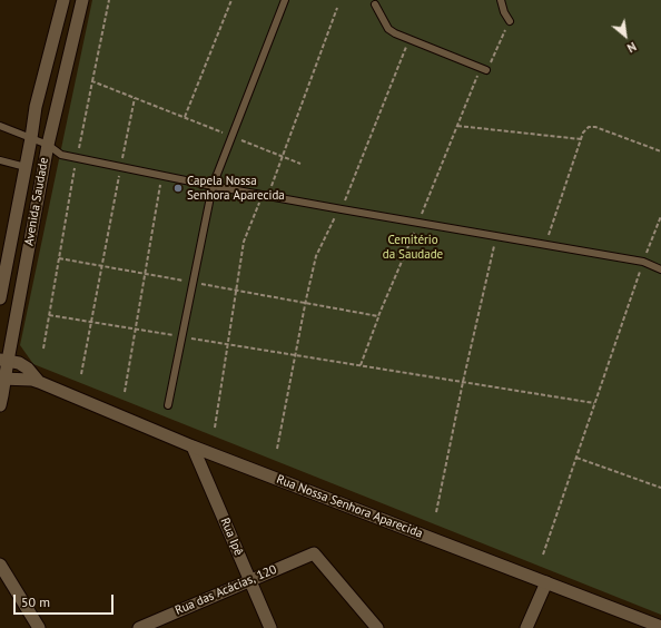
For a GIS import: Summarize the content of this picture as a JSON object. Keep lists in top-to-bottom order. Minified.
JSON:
{"streets":{"street":["Avenida Saudade","Rua Nossa Senhora Aparecida","Rua Ipê","Rua das Acácias, 120"]},"crossings":[["Avenida Saudade","Rua Nossa Senhora Aparecida"],["Rua Nossa Senhora Aparecida","Rua Ipê"],["Rua Ipê","Rua das Acácias, 120"]],"parks":["Cemitério da Saudade"],"places":["Capela Nossa Senhora Aparecida"],"scale_bar":"50 m","north":"bottom right"}
